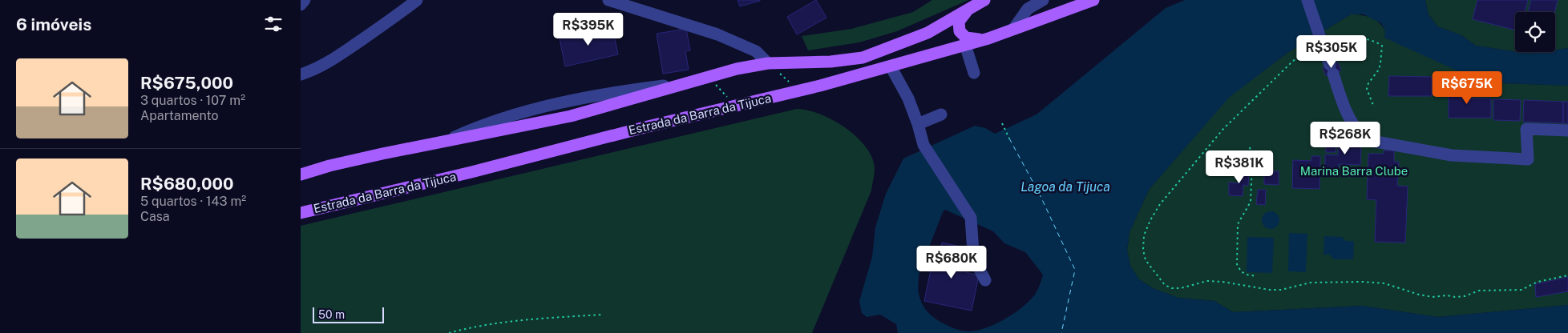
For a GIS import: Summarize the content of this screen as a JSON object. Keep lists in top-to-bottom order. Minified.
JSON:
{"streets":{"main road":["Estrada da Barra da Tijuca"]},"water":["Lagoa da Tijuca"],"parks":["Marina Barra Clube"],"scale_bar":"50 m","page":{"heading":"6 imóveis","price":["R$395K","R$305K","R$675K","R$268K","R$381K","R$680K"],"list":[{"name":"R$675,000","note":"3 quartos · 107 m² · Apartamento"},{"name":"R$680,000","note":"5 quartos · 143 m² · Casa"}],"scale":"50 m"}}
